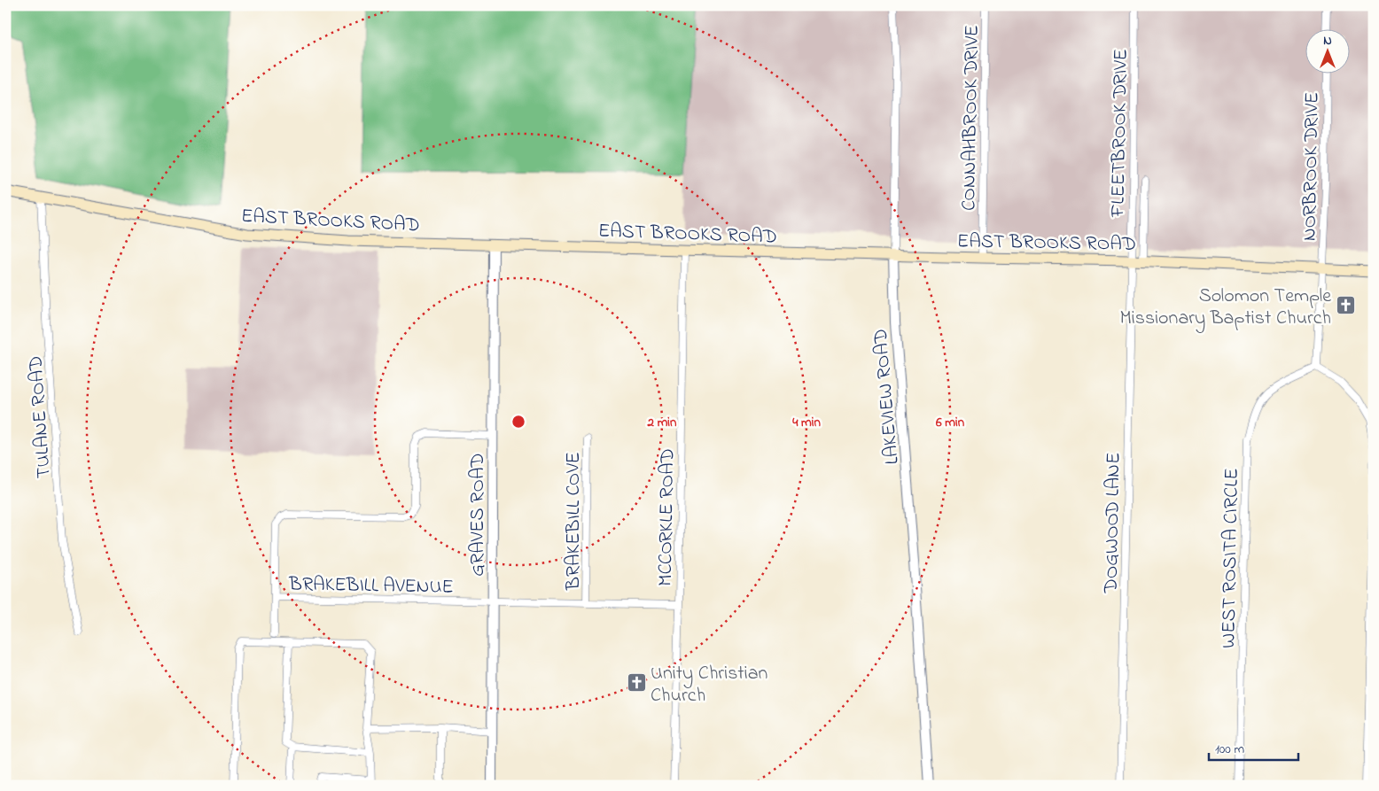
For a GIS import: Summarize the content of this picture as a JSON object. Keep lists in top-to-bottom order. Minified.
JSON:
{"streets":{"main road":["EAST BROOKS ROAD"],"street":["CONNAHBROOK DRIVE","FLEETBROOK DRIVE","NORBROOK DRIVE","LAKEVIEW ROAD","TULANE ROAD","GRAVES ROAD","MCCORKLE ROAD","BRAKEBILL COVE","DOGWOOD LANE","WEST ROSITA CIRCLE","BRAKEBILL AVENUE"]},"crossings":[["CONNAHBROOK DRIVE","EAST BROOKS ROAD"],["FLEETBROOK DRIVE","EAST BROOKS ROAD"],["FLEETBROOK DRIVE","DOGWOOD LANE"],["NORBROOK DRIVE","EAST BROOKS ROAD"],["NORBROOK DRIVE","WEST ROSITA CIRCLE"],["EAST BROOKS ROAD","LAKEVIEW ROAD"],["EAST BROOKS ROAD","TULANE ROAD"],["EAST BROOKS ROAD","GRAVES ROAD"],["EAST BROOKS ROAD","MCCORKLE ROAD"],["EAST BROOKS ROAD","DOGWOOD LANE"],["GRAVES ROAD","BRAKEBILL AVENUE"],["MCCORKLE ROAD","BRAKEBILL AVENUE"],["BRAKEBILL COVE","BRAKEBILL AVENUE"]],"places":{"church":["Solomon Temple Missionary Baptist Church","Unity Christian Church"]},"scale_bar":"100 m","north":"top","rings":["2 min","4 min","6 min"]}
